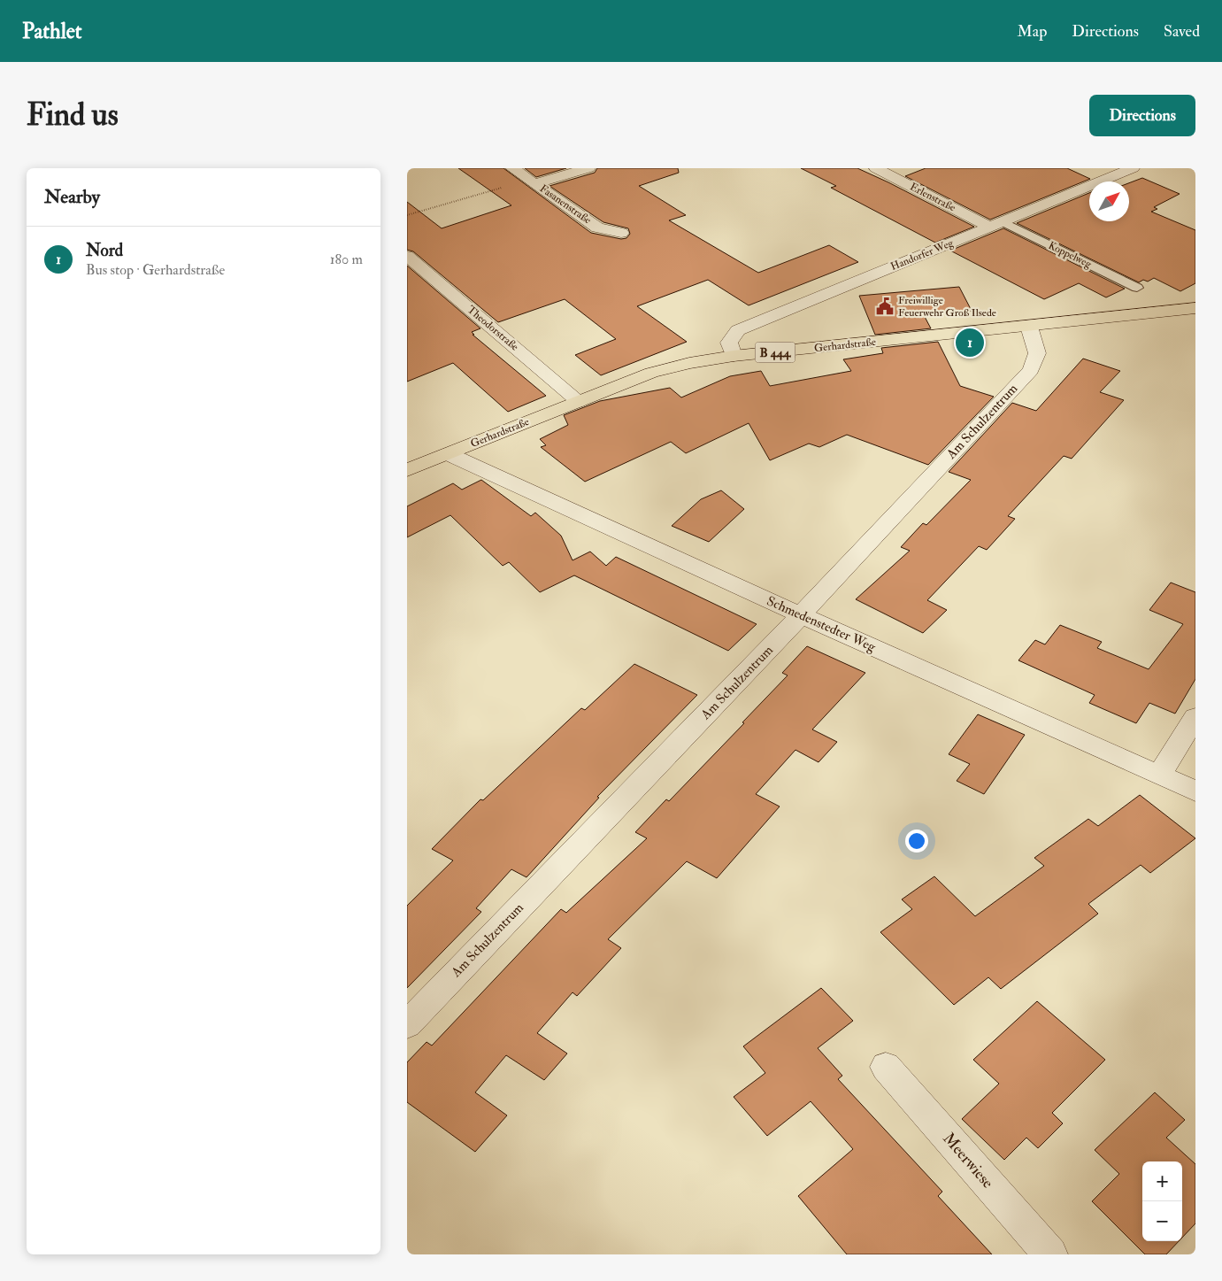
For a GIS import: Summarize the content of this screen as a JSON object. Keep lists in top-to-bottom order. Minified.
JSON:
{"streets":{"main road":["Gerhardstraße","B 444"],"street":["Erlenstraße","Fasanenstraße","Handorfer Weg","Theodorstraße","Am Schulzentrum","Schmedenstedter Weg","Meerwiese"],"lane":["Koppelweg"]},"crossings":[["Erlenstraße","Handorfer Weg"],["Erlenstraße","Koppelweg"],["Handorfer Weg","Koppelweg"],["Handorfer Weg","Gerhardstraße"],["Theodorstraße","Gerhardstraße"],["Gerhardstraße","Am Schulzentrum"],["Gerhardstraße","Schmedenstedter Weg"],["Am Schulzentrum","Schmedenstedter Weg"]],"places":{"public building":["Freiwillige Feuerwehr Groß Ilsede"]},"north":"top right","page":{"header":"Pathlet","nav":["Map","Directions","Saved"],"buttons":"Directions","title":"Find us","heading":"Nearby","list":[{"mark":"1","name":"Nord","note":"Bus stop · Gerhardstraße","value":"180 m"}],"pins":"1","map_buttons":["+","−"]}}
